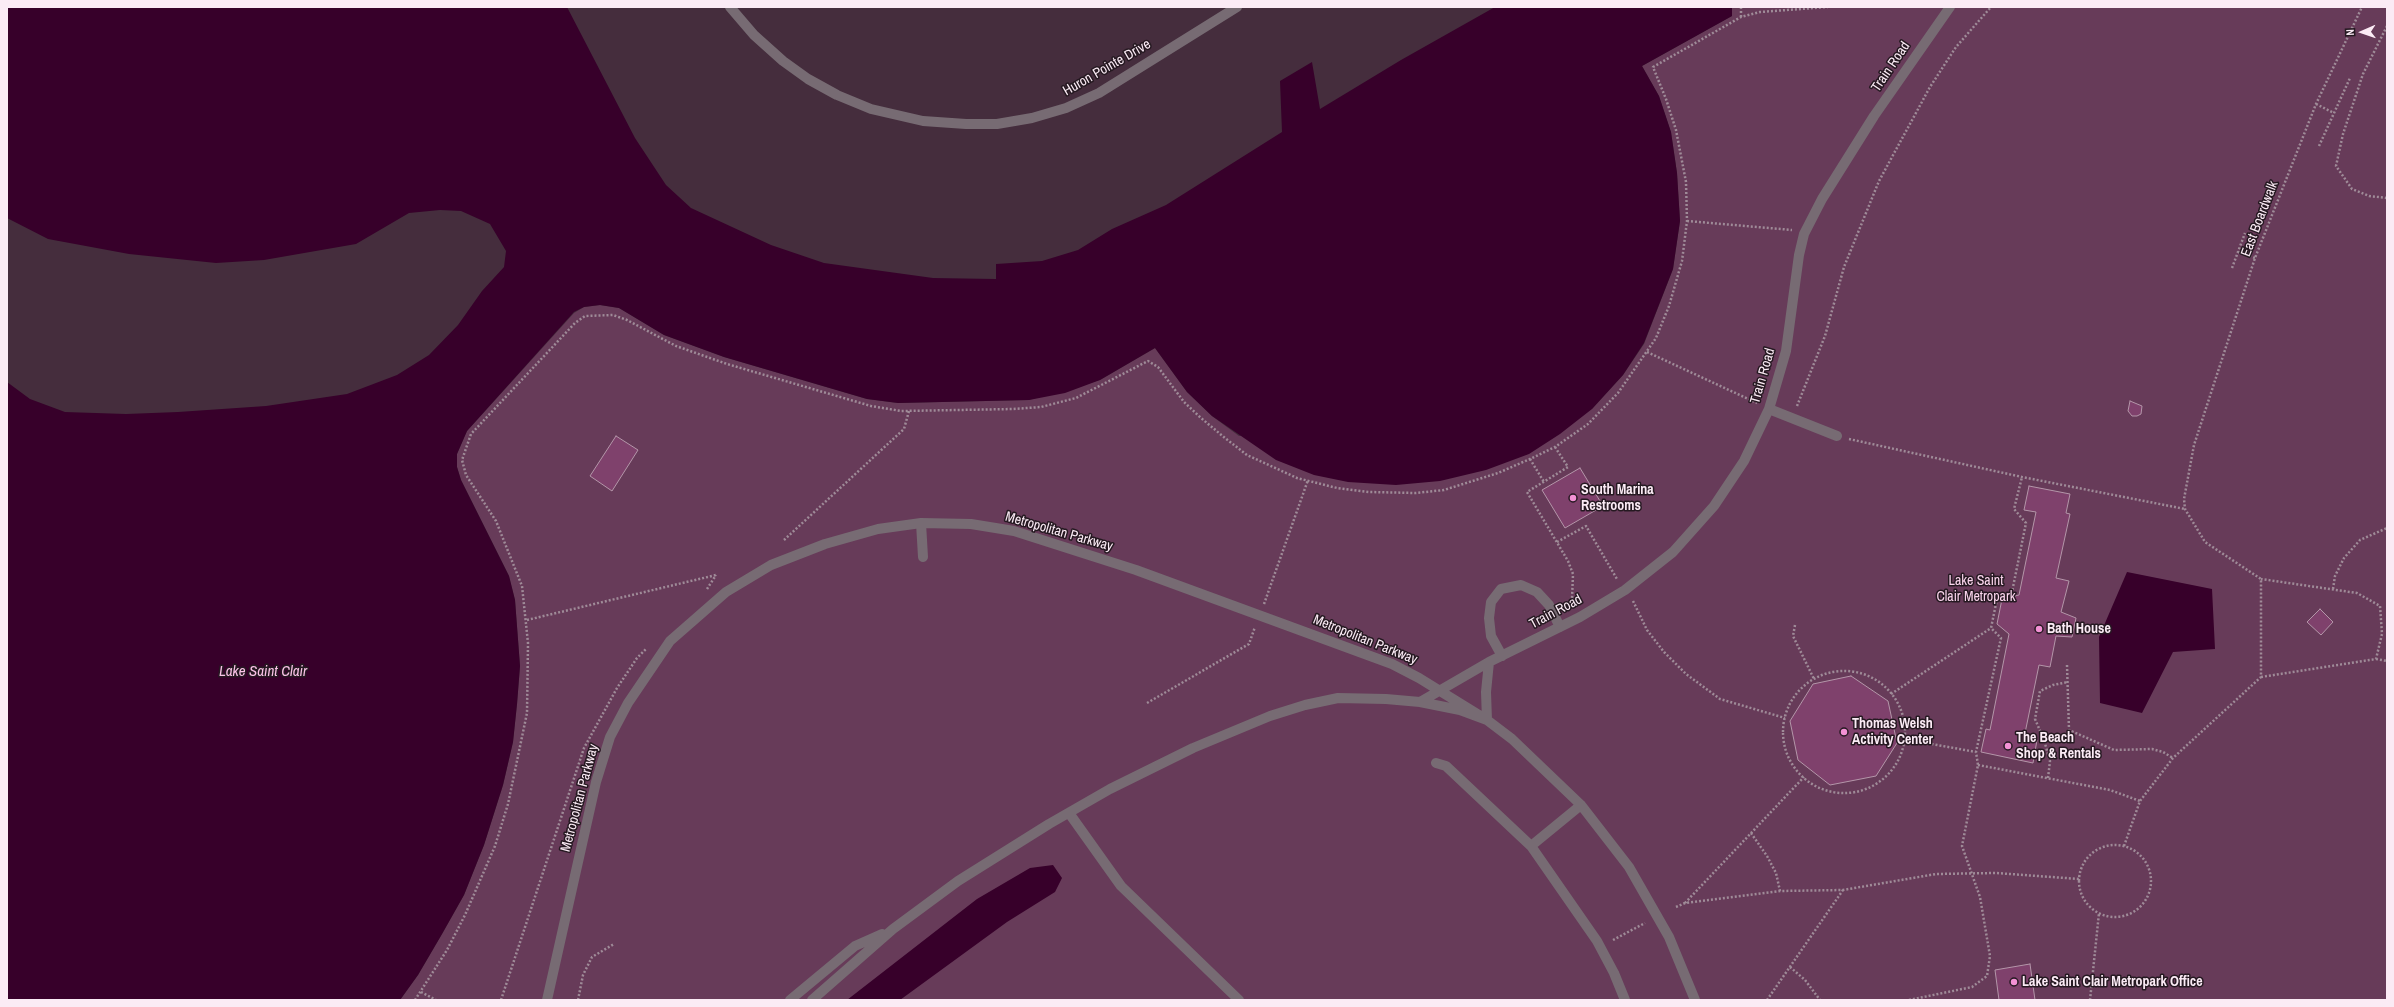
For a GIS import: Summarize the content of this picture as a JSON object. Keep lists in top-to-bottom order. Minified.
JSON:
{"streets":{"street":["Train Road","Huron Pointe Drive","Metropolitan Parkway"],"path":["East Boardwalk"]},"crossings":[["Train Road","Metropolitan Parkway"]],"water":["Lake Saint Clair"],"parks":["Lake Saint Clair Metropark"],"places":["South Marina Restrooms","Bath House","Thomas Welsh Activity Center","The Beach Shop & Rentals","Lake Saint Clair Metropark Office"],"north":"left"}
